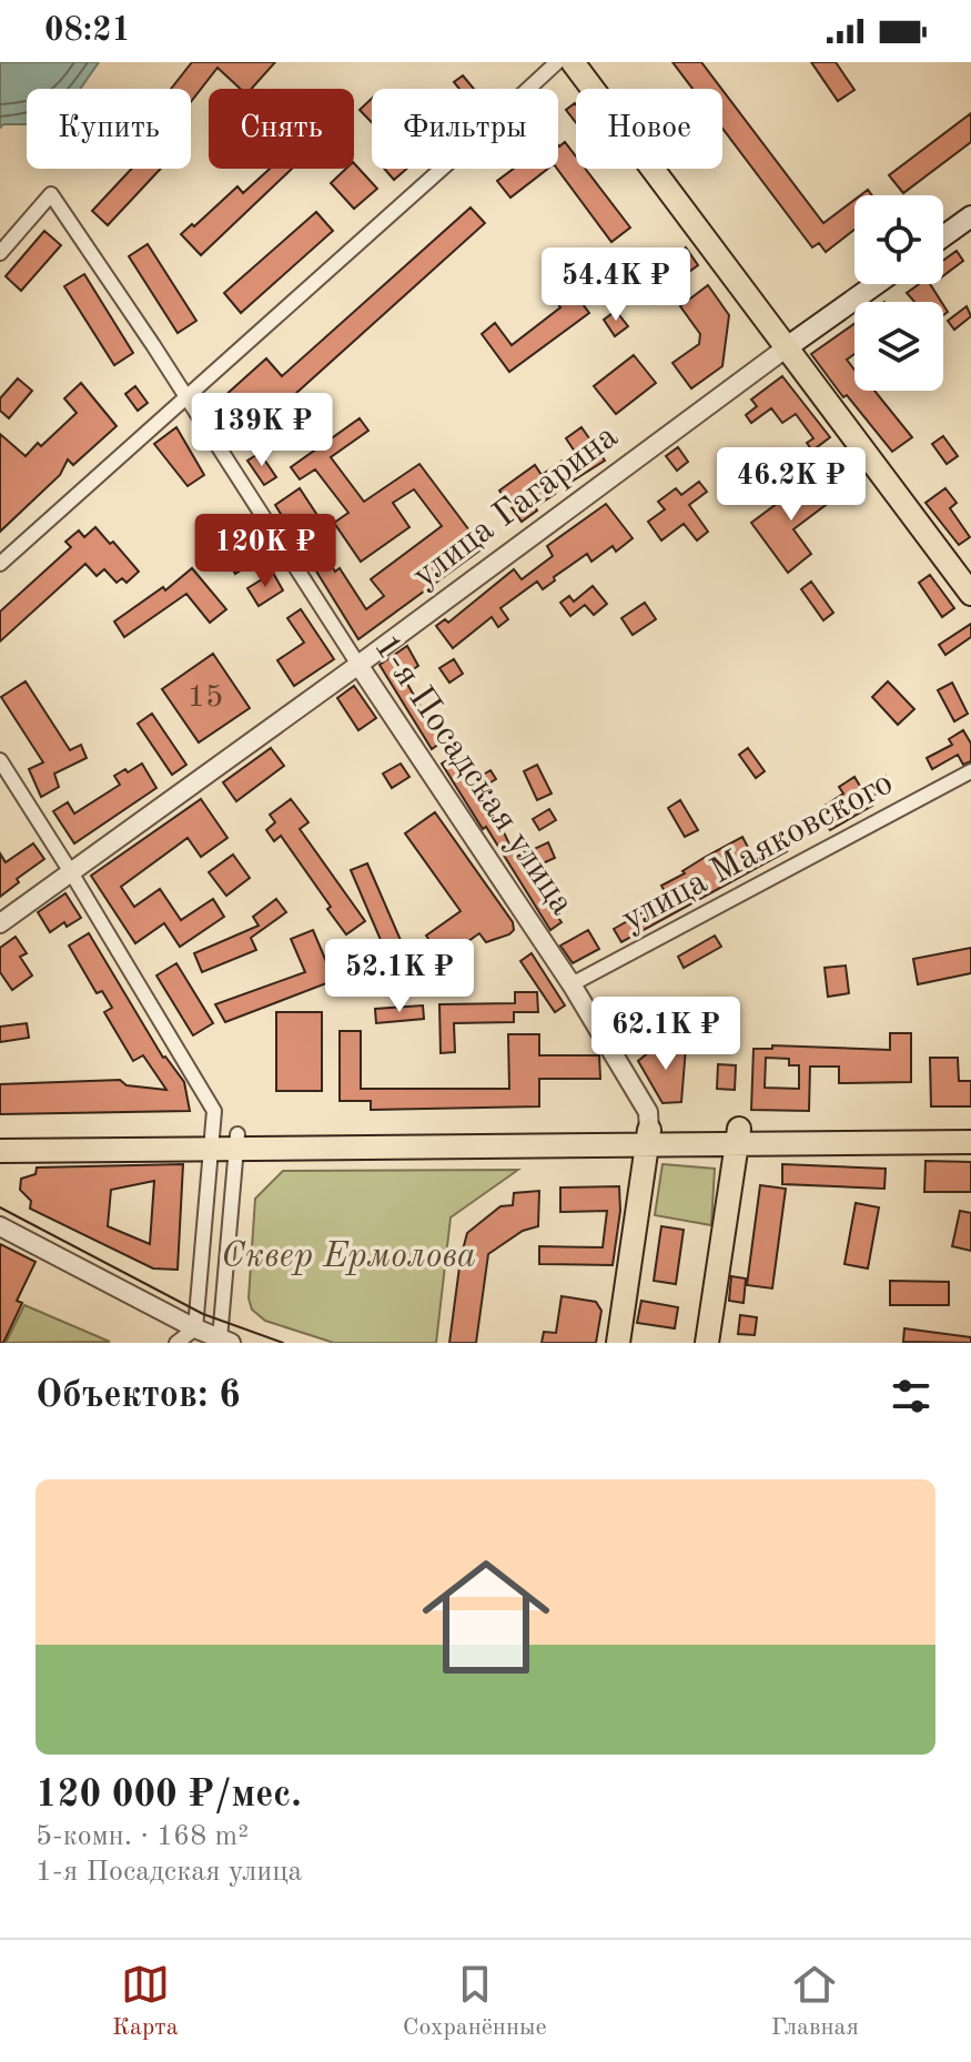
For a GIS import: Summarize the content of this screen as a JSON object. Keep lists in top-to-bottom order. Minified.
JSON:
{"streets":{"main road":["улица Гагарина","1-я Посадская улица"],"street":["улица Маяковского"]},"crossings":[["улица Гагарина","1-я Посадская улица"],["1-я Посадская улица","улица Маяковского"]],"parks":["Сквер Ермолова"],"house_numbers":["15"],"page":{"status":"08:21","chip":["Купить","Снять","Фильтры","Новое"],"price":["54.4K ₽","139K ₽","46.2K ₽","120K ₽","52.1K ₽","62.1K ₽"],"heading":"Объектов: 6","list":[{"name":"120 000 ₽/мес.","note":"5-комн. · 168 m² · 1-я Посадская улица"}],"tabs":["Карта","Сохранённые","Главная"]}}
